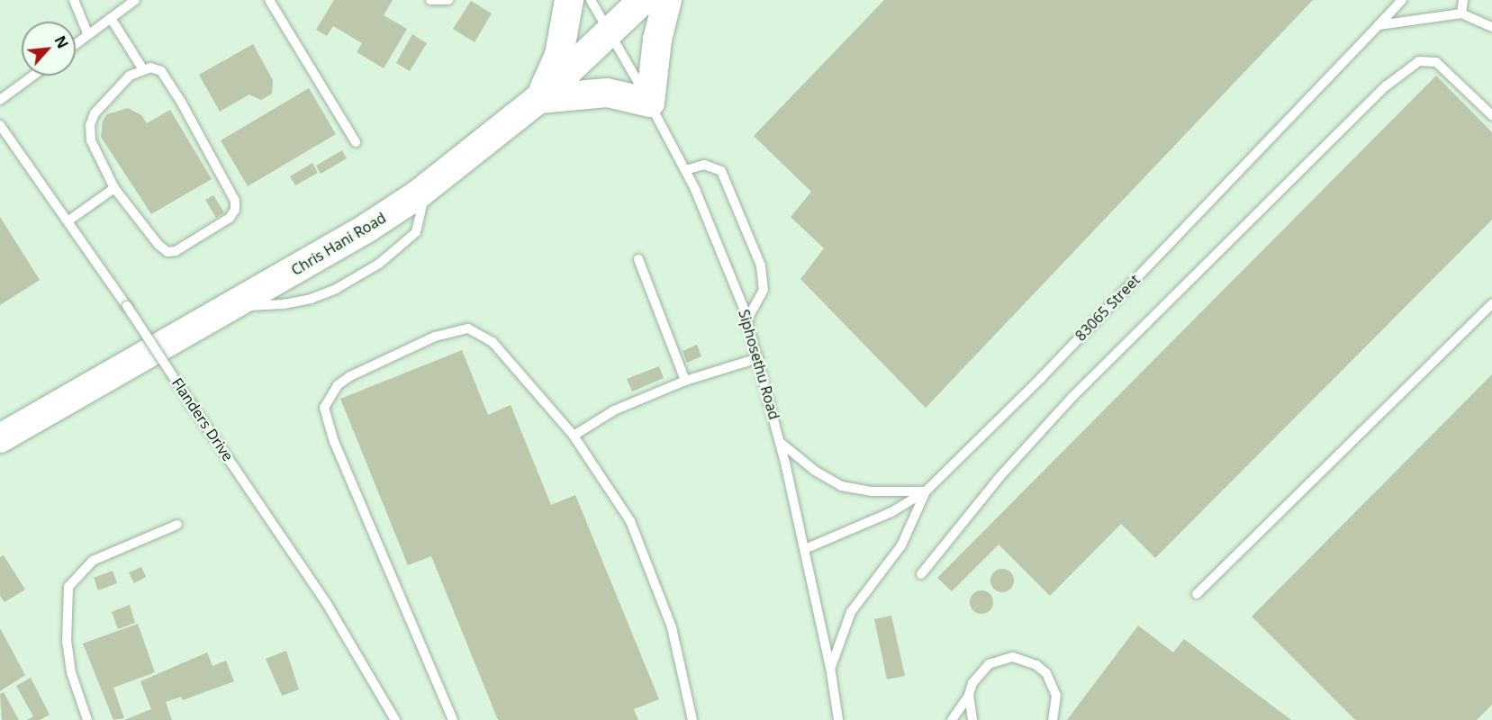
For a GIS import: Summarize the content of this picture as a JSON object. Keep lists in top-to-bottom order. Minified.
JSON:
{"streets":{"main road":["Chris Hani Road"],"lane":["83065 Street","Siphosethu Road","Flanders Drive"]},"crossings":[["Chris Hani Road","Siphosethu Road"],["83065 Street","Siphosethu Road"]],"north":"top right"}
